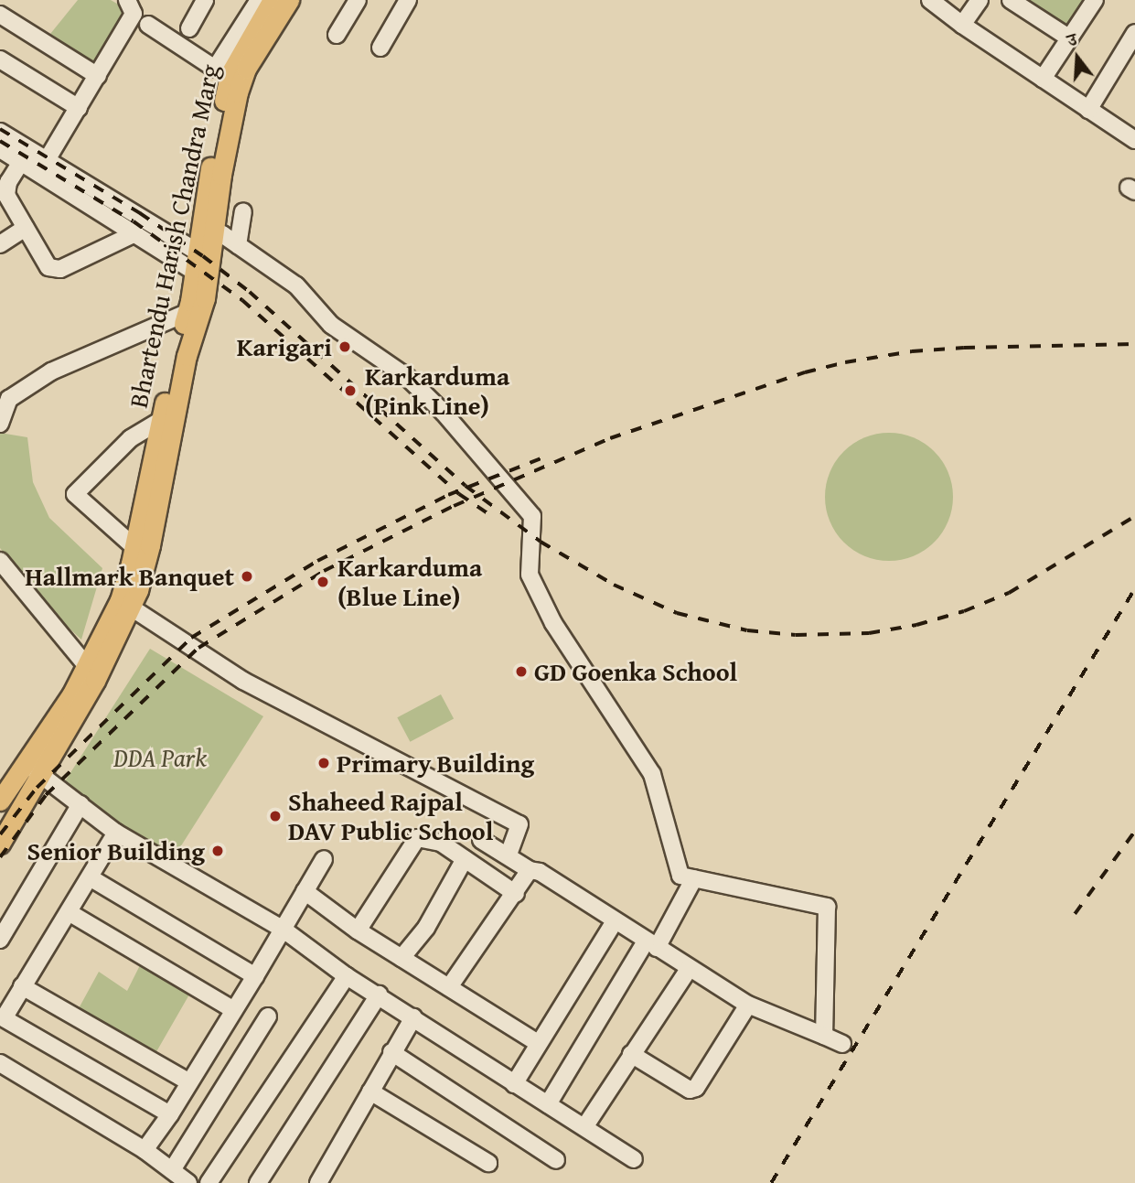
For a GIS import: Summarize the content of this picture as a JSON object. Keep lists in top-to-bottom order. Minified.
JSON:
{"streets":{"main road":["Bhartendu Harish Chandra Marg"]},"parks":["DDA Park"],"places":["Karigari","Karkarduma (Pink Line)","Hallmark Banquet","Karkarduma (Blue Line)","GD Goenka School","Primary Building","Shaheed Rajpal DAV Public School","Senior Building"],"north":"top"}
